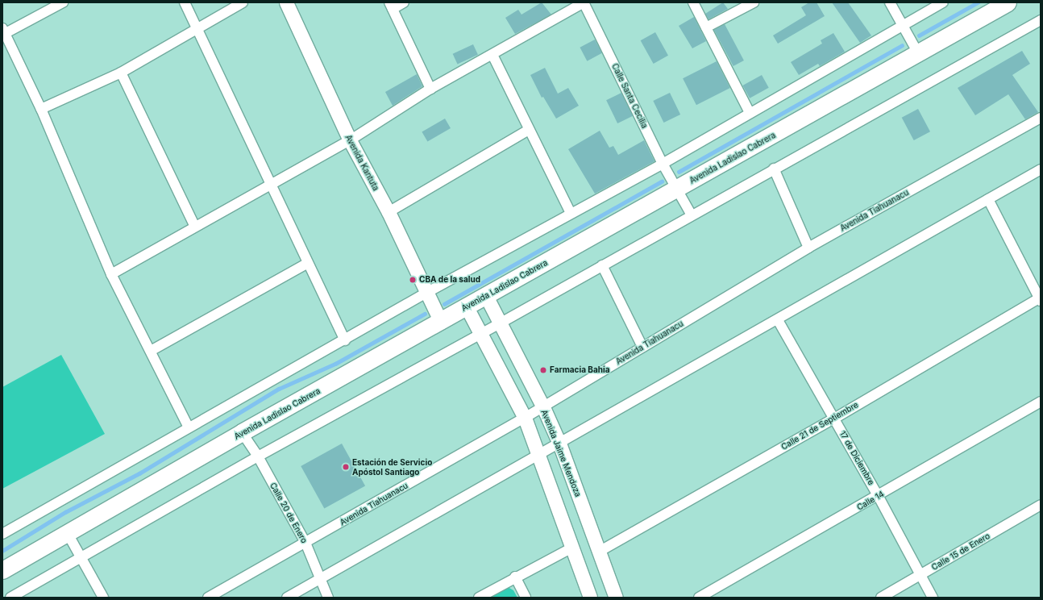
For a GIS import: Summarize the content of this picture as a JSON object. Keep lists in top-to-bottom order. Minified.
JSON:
{"streets":{"highway":["Avenida Ladislao Cabrera"],"main road":["Avenida Kantuta","Avenida Jaime Mendoza"],"street":["Calle Santa Cecilia","Avenida Tiahuanacu","Calle 21 de Septiembre","17 de Diciembre","Calle 14","Calle 20 de Enero","Calle 15 de Enero"]},"crossings":[["Calle Santa Cecilia","Avenida Ladislao Cabrera"],["Avenida Ladislao Cabrera","Avenida Kantuta"],["Avenida Ladislao Cabrera","Avenida Jaime Mendoza"],["Avenida Ladislao Cabrera","Calle 20 de Enero"],["Avenida Tiahuanacu","Avenida Jaime Mendoza"],["Avenida Tiahuanacu","Calle 20 de Enero"],["Calle 21 de Septiembre","Avenida Jaime Mendoza"],["Calle 21 de Septiembre","17 de Diciembre"],["17 de Diciembre","Calle 14"],["17 de Diciembre","Calle 15 de Enero"]],"places":["CBA de la salud","Farmacia Bahia","Estación de Servicio Apóstol Santiago"]}
